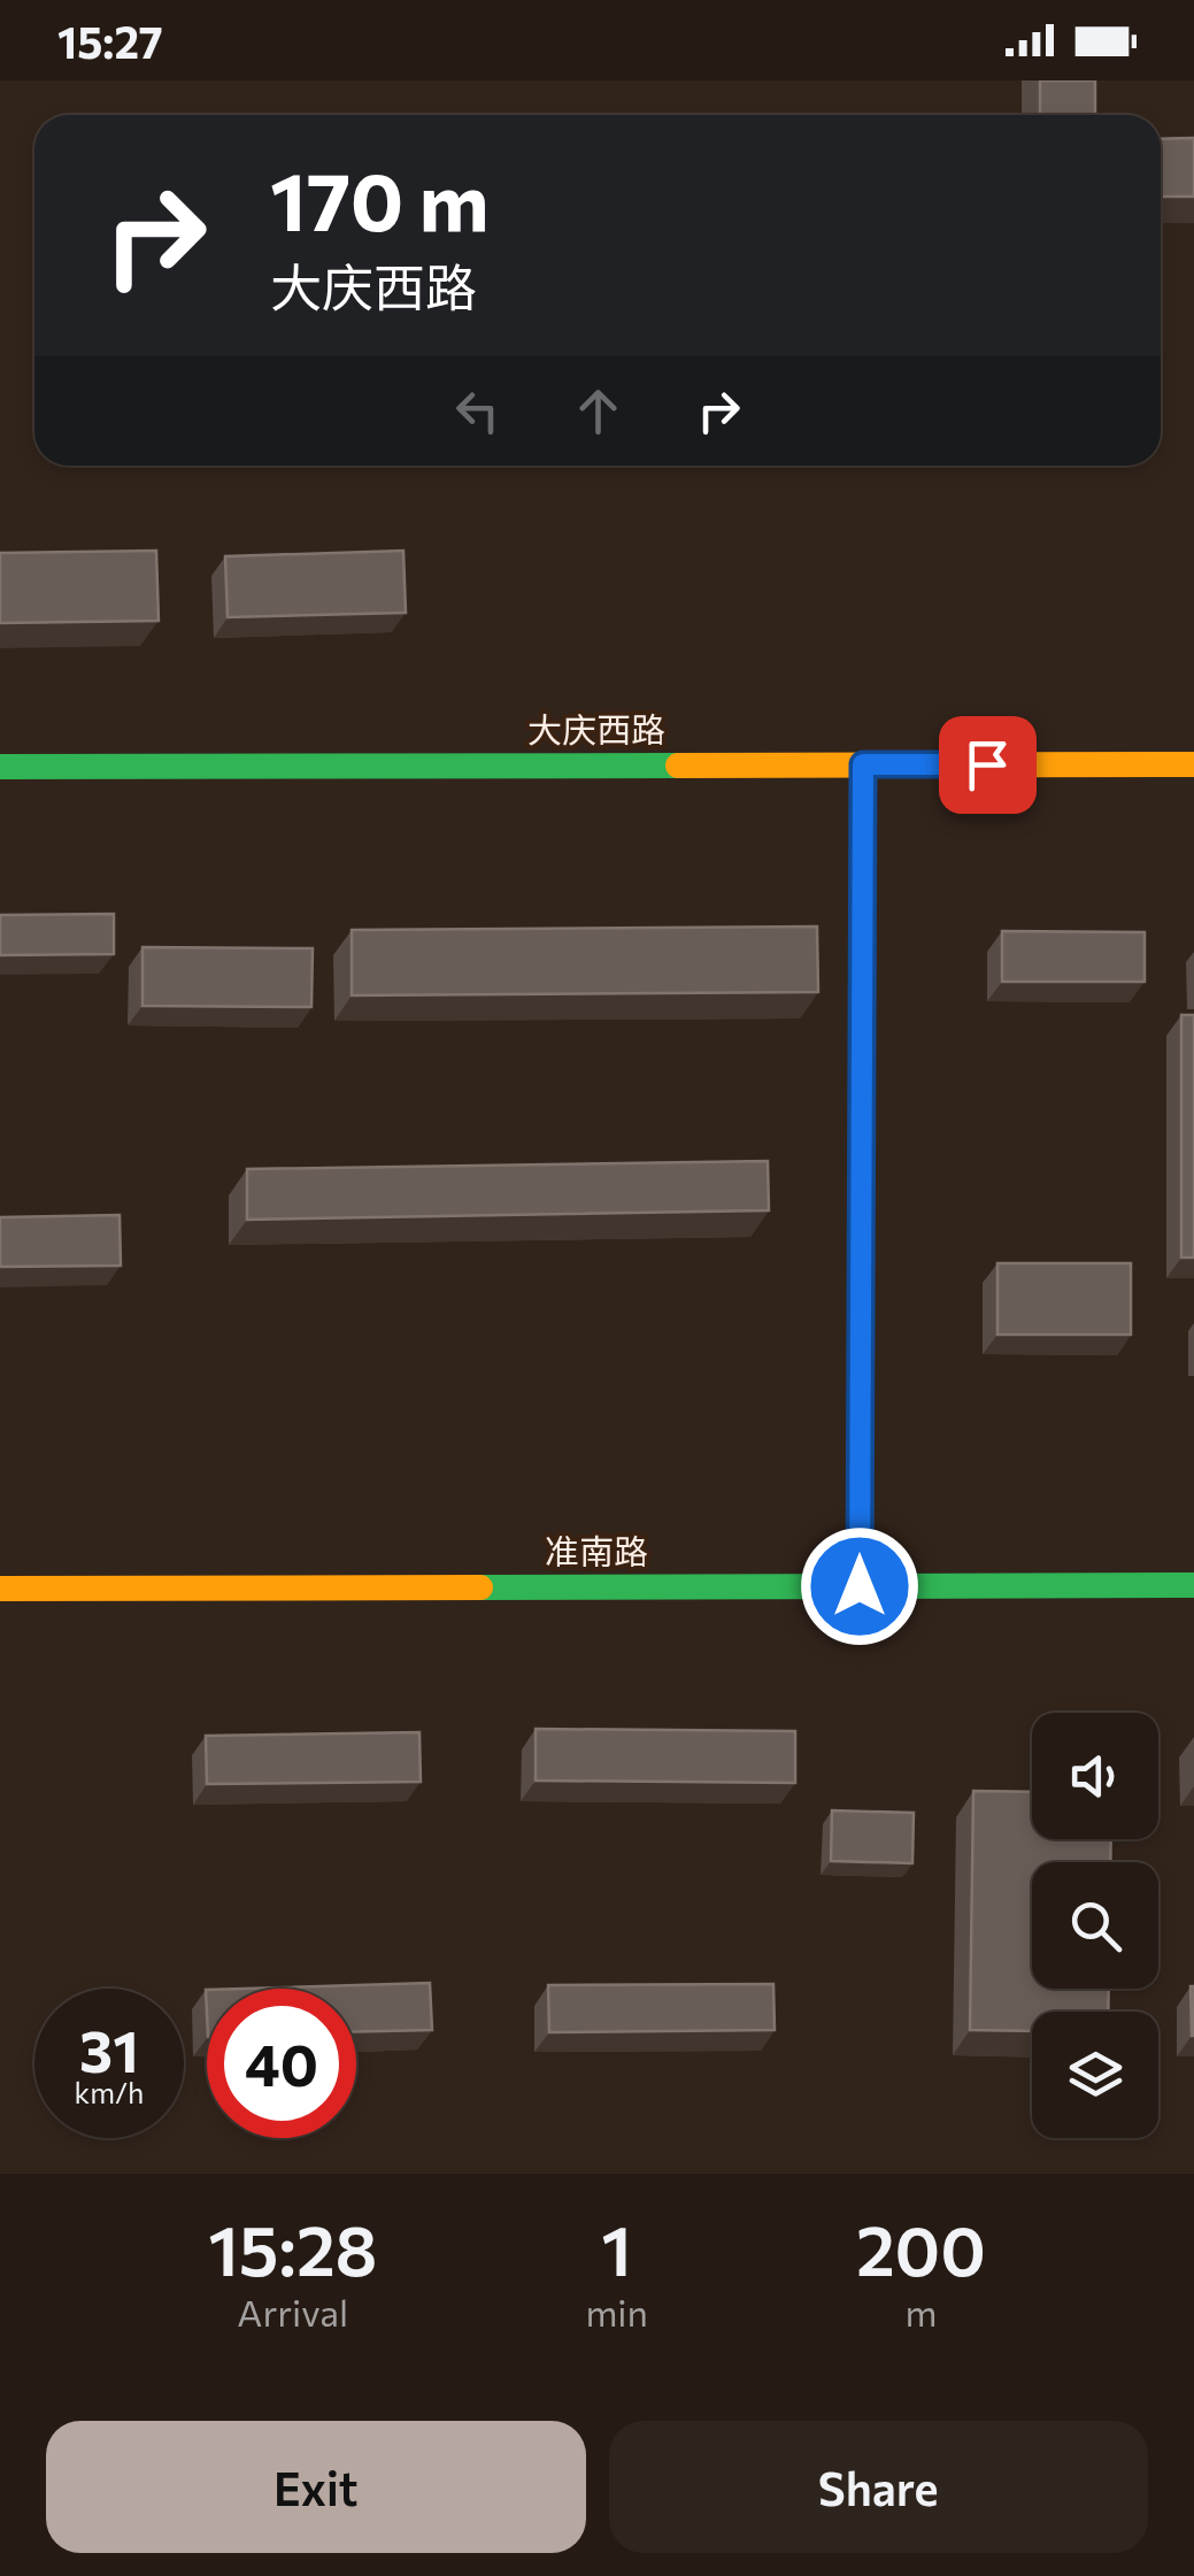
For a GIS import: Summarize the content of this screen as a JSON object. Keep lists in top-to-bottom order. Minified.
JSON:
{"streets":{"street":["大庆西路","准南路"]},"page":{"status":"15:27","turn":["170 m","大庆西路"],"speed":"31 km/h","limit":"40","eta":["15:28","Arrival","1","min","200","m"],"buttons":["Exit","Share"]}}
